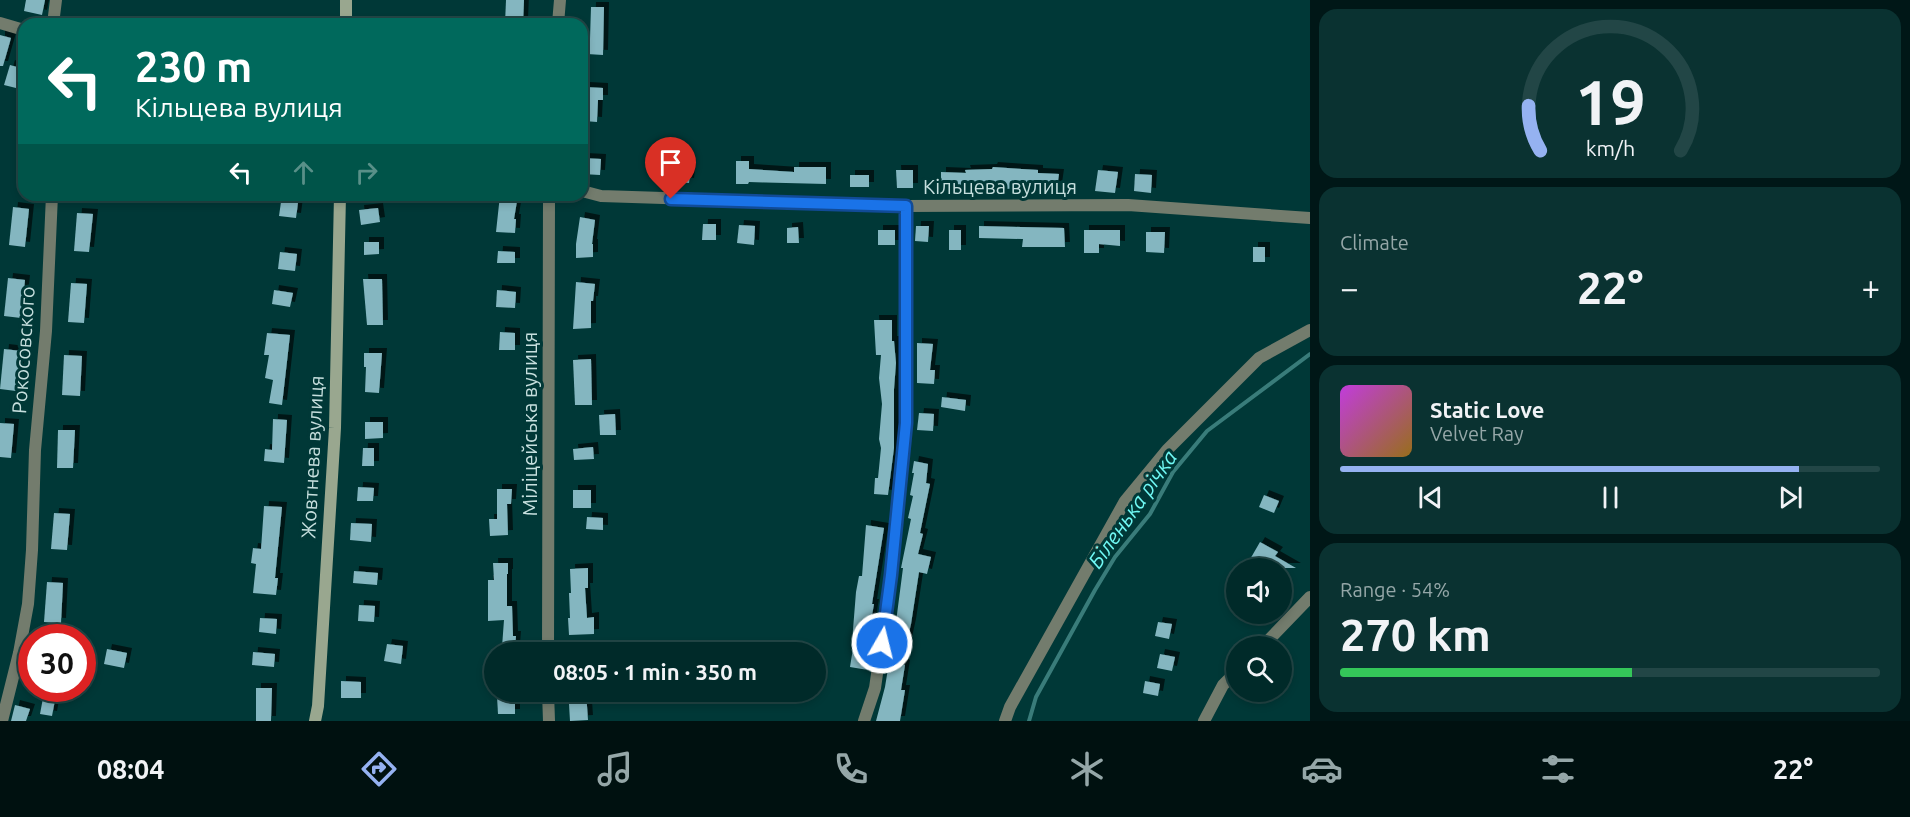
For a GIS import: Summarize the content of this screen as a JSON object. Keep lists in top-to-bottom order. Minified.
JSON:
{"streets":{"main road":["Жовтнева вулиця"],"street":["Кільцева вулиця","Рокосовского","Міліцейська вулиця"]},"water":["Біленька річка"],"page":{"turn":["230 m","Кільцева вулиця"],"tile":["Climate",["Range · 54%","270 km"]],"heat":["−","22°","+"],"song":["Static Love","Velvet Ray"],"limit":"30","trip":"08:05 · 1 min · 350 m","tabs":["08:04","22°"],"gauge":["19","km/h"]}}
